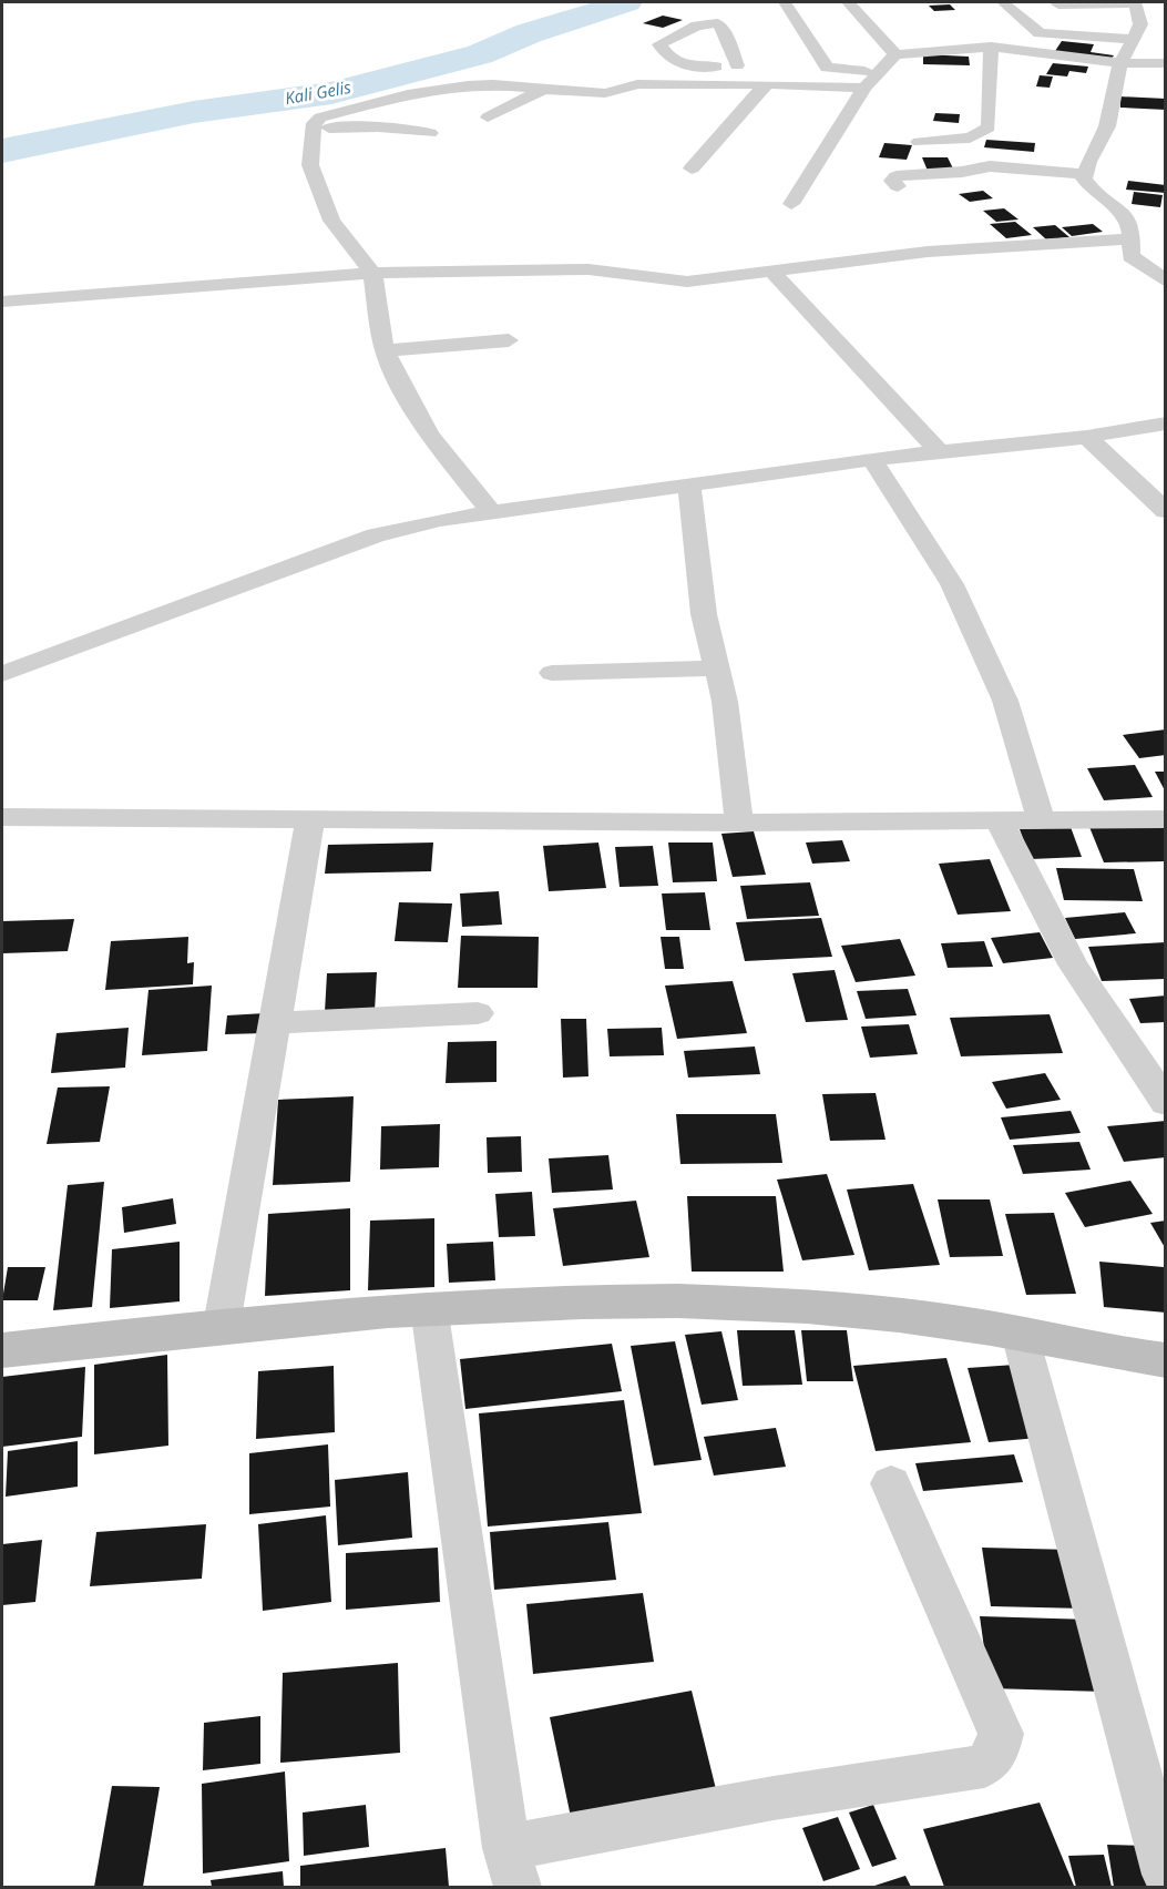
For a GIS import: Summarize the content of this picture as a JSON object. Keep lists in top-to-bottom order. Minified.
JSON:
{"water":["Kali Gelis"]}
